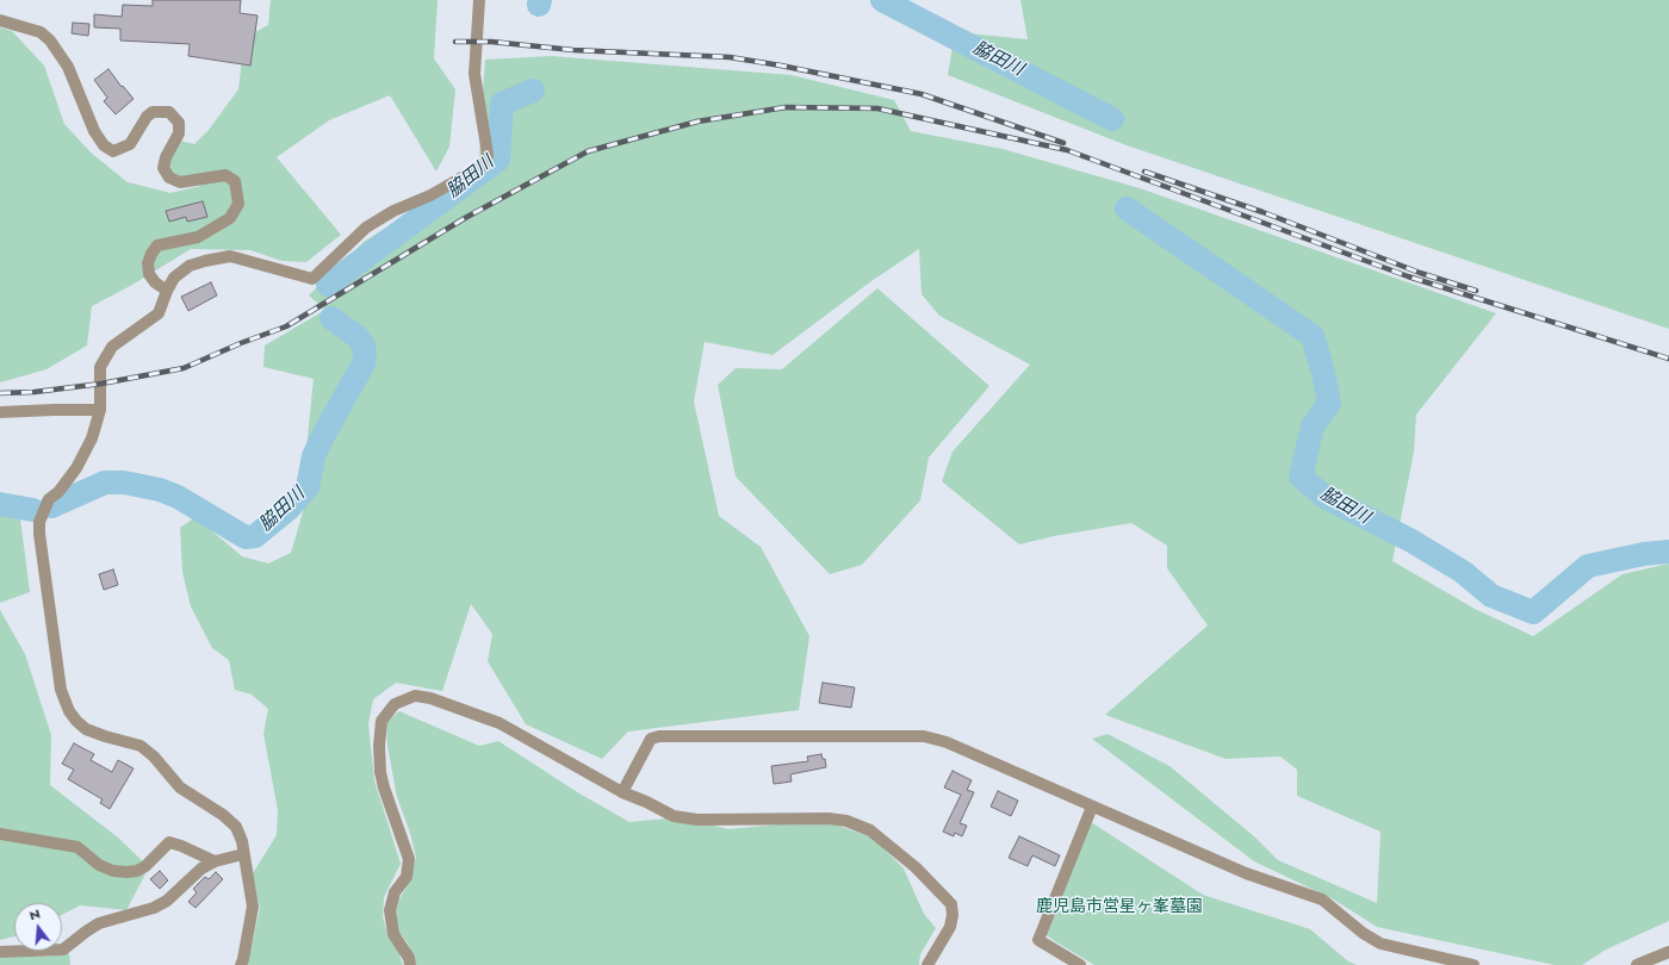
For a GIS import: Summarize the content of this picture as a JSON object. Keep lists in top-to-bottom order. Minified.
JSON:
{"water":["脇田川"],"parks":["鹿児島市営星ヶ峯墓園"],"north":"top"}
